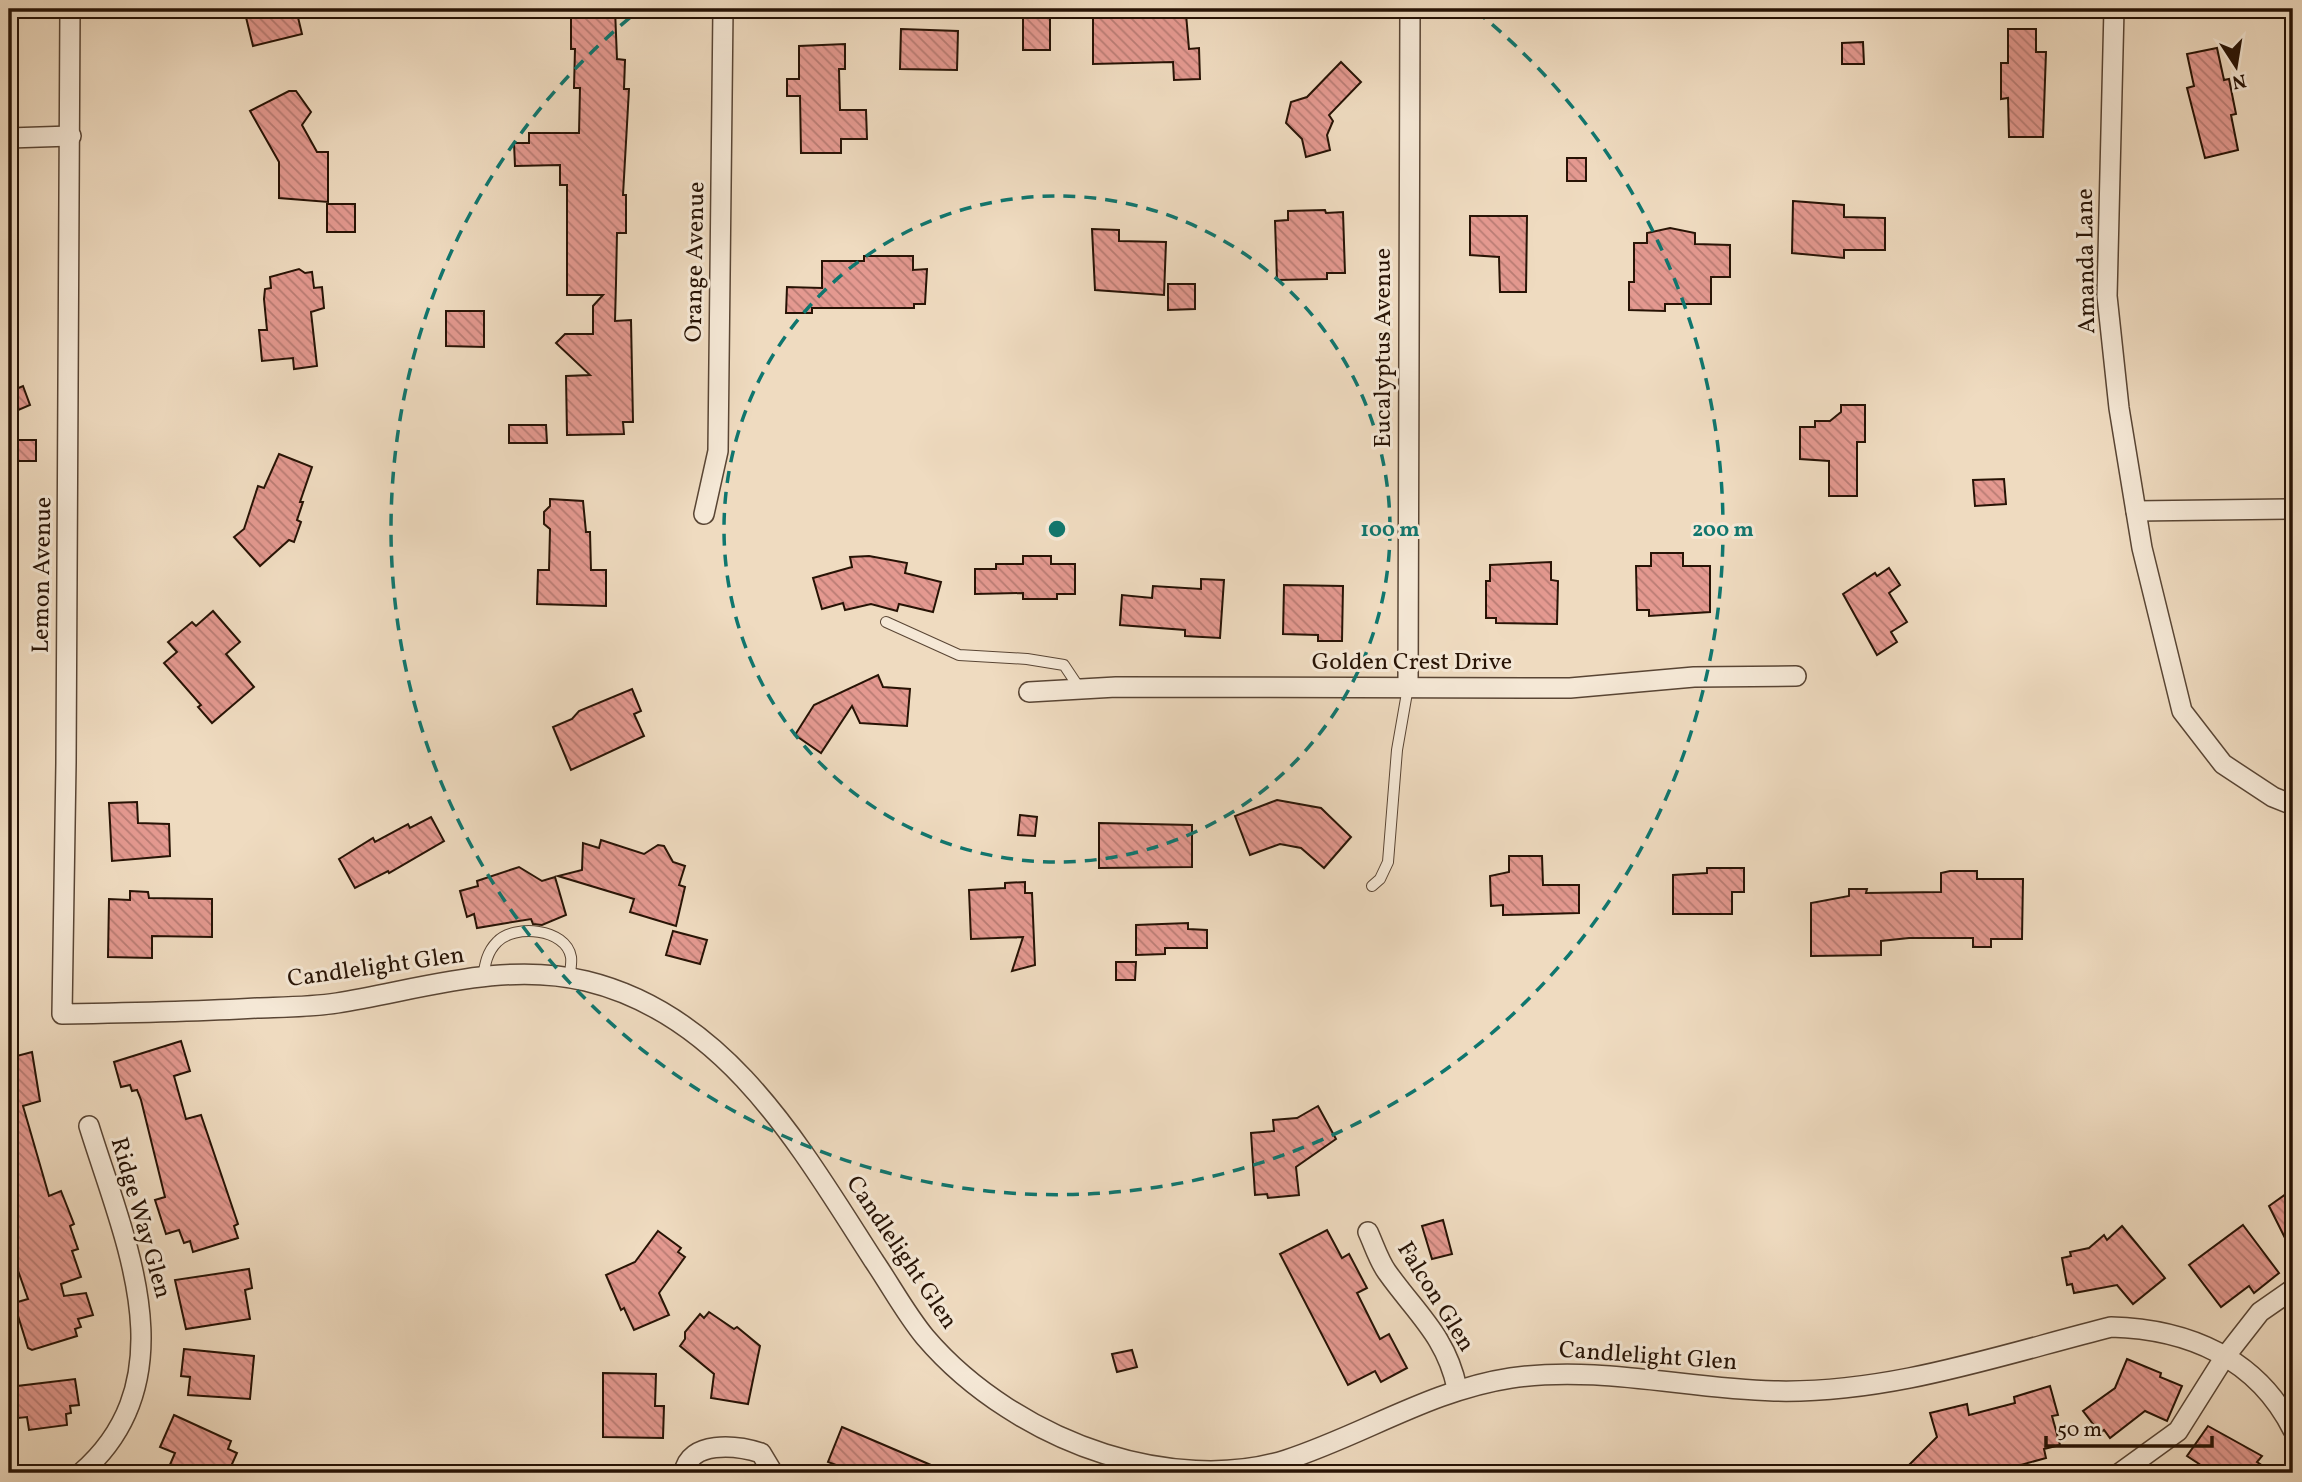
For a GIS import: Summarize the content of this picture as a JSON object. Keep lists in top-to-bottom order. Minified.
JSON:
{"streets":{"street":["Amanda Lane","Orange Avenue","Eucalyptus Avenue","Lemon Avenue","Golden Crest Drive","Candlelight Glen","Ridge Way Glen","Falcon Glen"]},"crossings":[["Eucalyptus Avenue","Golden Crest Drive"],["Lemon Avenue","Candlelight Glen"],["Candlelight Glen","Falcon Glen"]],"scale_bar":"50 m","north":"bottom","rings":["100 m","200 m"]}
